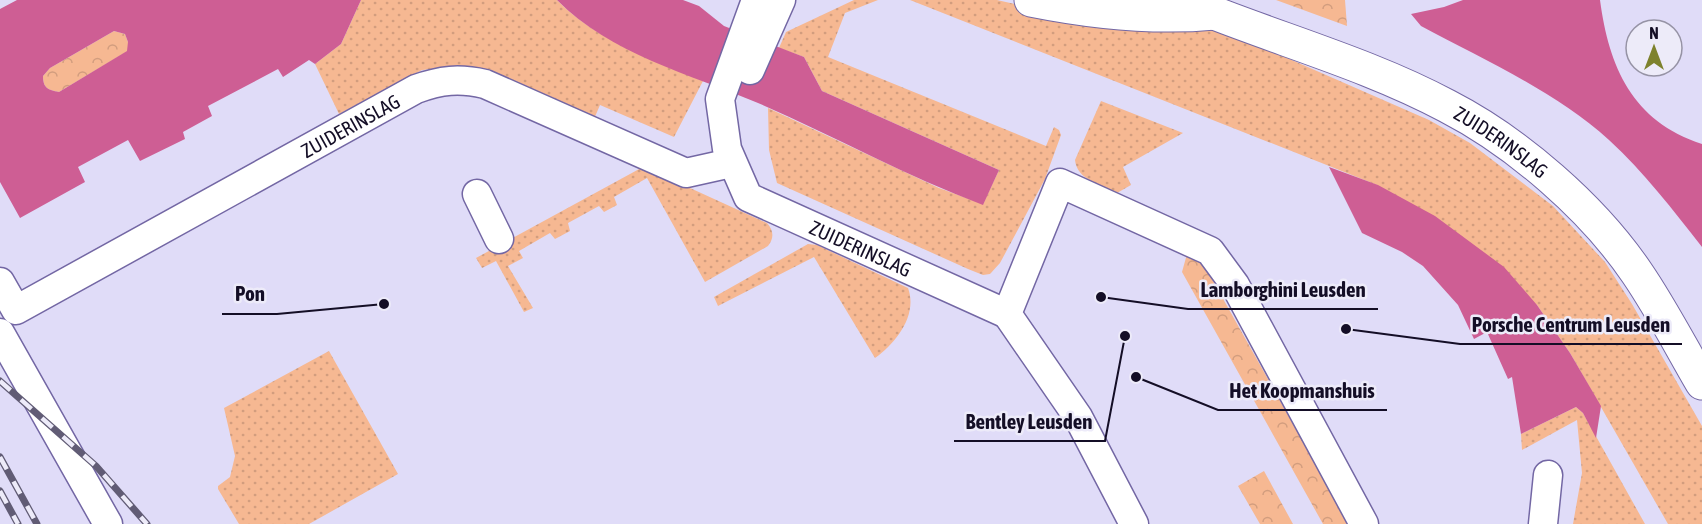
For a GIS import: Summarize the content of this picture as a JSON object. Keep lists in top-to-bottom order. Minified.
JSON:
{"streets":{"street":["ZUIDERINSLAG"]},"places":["Lamborghini Leusden","Pon","Porsche Centrum Leusden","Bentley Leusden","Het Koopmanshuis"],"north":"top"}
